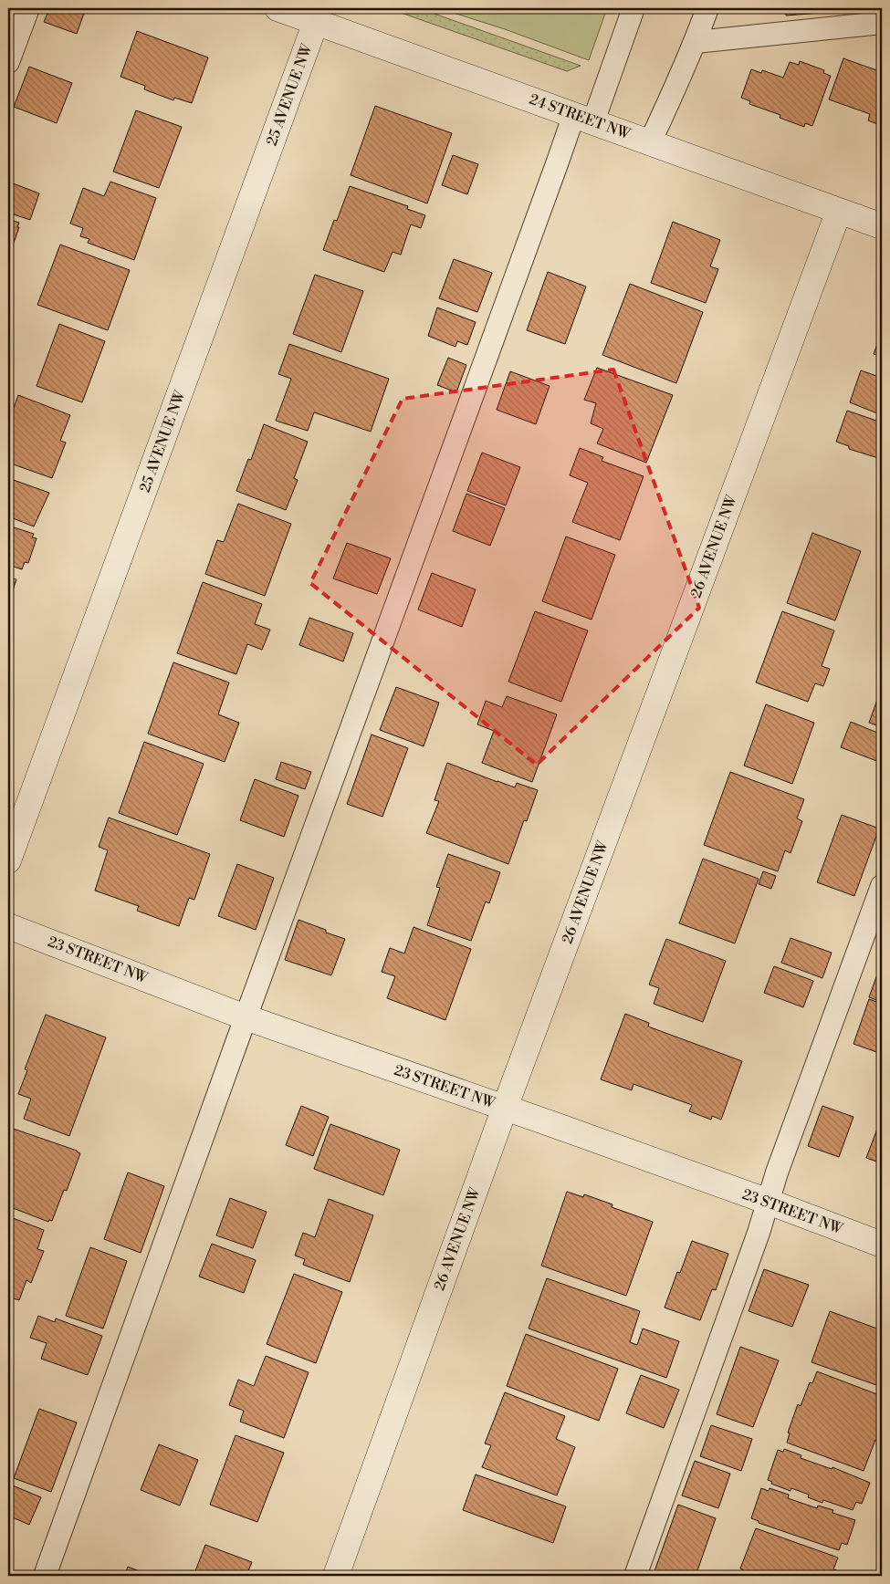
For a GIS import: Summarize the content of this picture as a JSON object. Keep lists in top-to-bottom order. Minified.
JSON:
{"streets":{"street":["25 AVENUE NW","24 STREET NW","26 AVENUE NW","23 STREET NW"]},"crossings":[["25 AVENUE NW","24 STREET NW"],["24 STREET NW","26 AVENUE NW"],["26 AVENUE NW","23 STREET NW"]]}
